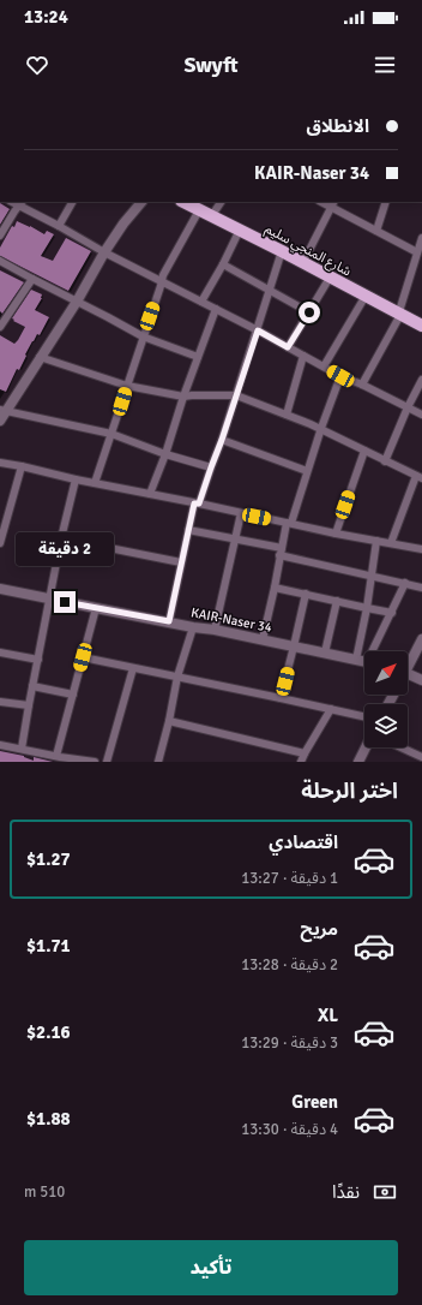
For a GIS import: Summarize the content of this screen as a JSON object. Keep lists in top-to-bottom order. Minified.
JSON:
{"streets":{"main road":["شارع المنجي سليم"],"street":["KAIR-Naser 34"]},"north":"top right","page":{"status":"13:24","header":"Swyft","banner":["الانطلاق","KAIR-Naser 34"],"bubble":"2 دقيقة","heading":"اختر الرحلة","list":[{"name":"اقتصادي","note":"1 دقيقة · 13:27","value":"$1.27"},{"name":"مريح","note":"2 دقيقة · 13:28","value":"$1.71"},{"name":"XL","note":"3 دقيقة · 13:29","value":"$2.16"},{"name":"Green","note":"4 دقيقة · 13:30","value":"$1.88"}],"pay":["نقدًا","510 m"],"buttons":"تأكيد"}}
